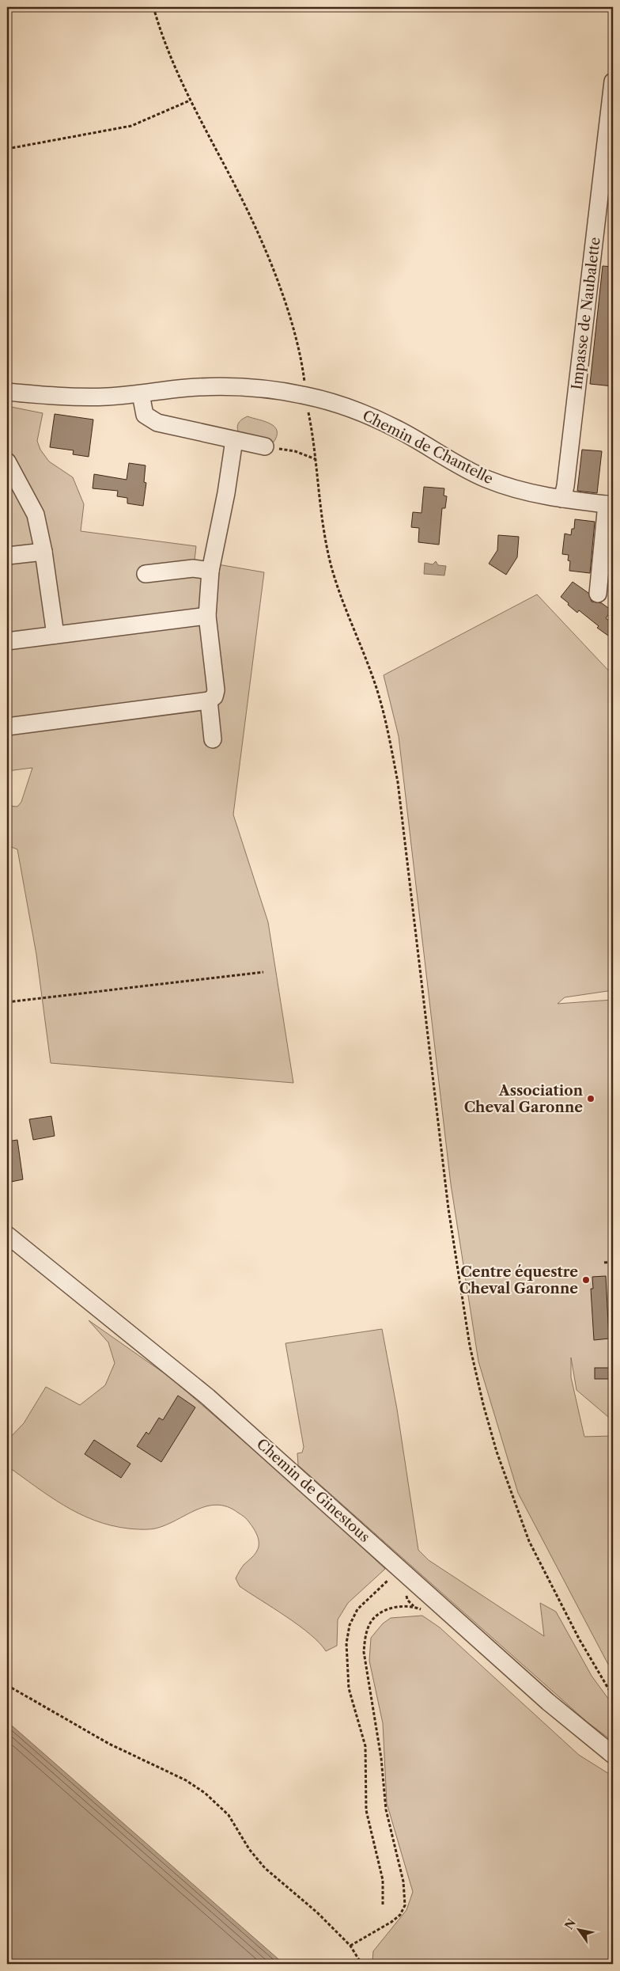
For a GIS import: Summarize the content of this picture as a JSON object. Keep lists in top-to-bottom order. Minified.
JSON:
{"streets":{"street":["Impasse de Naubalette","Chemin de Chantelle","Chemin de Ginestous"]},"crossings":[["Impasse de Naubalette","Chemin de Chantelle"]],"places":["Association Cheval Garonne","Centre équestre Cheval Garonne"],"north":"top left"}
